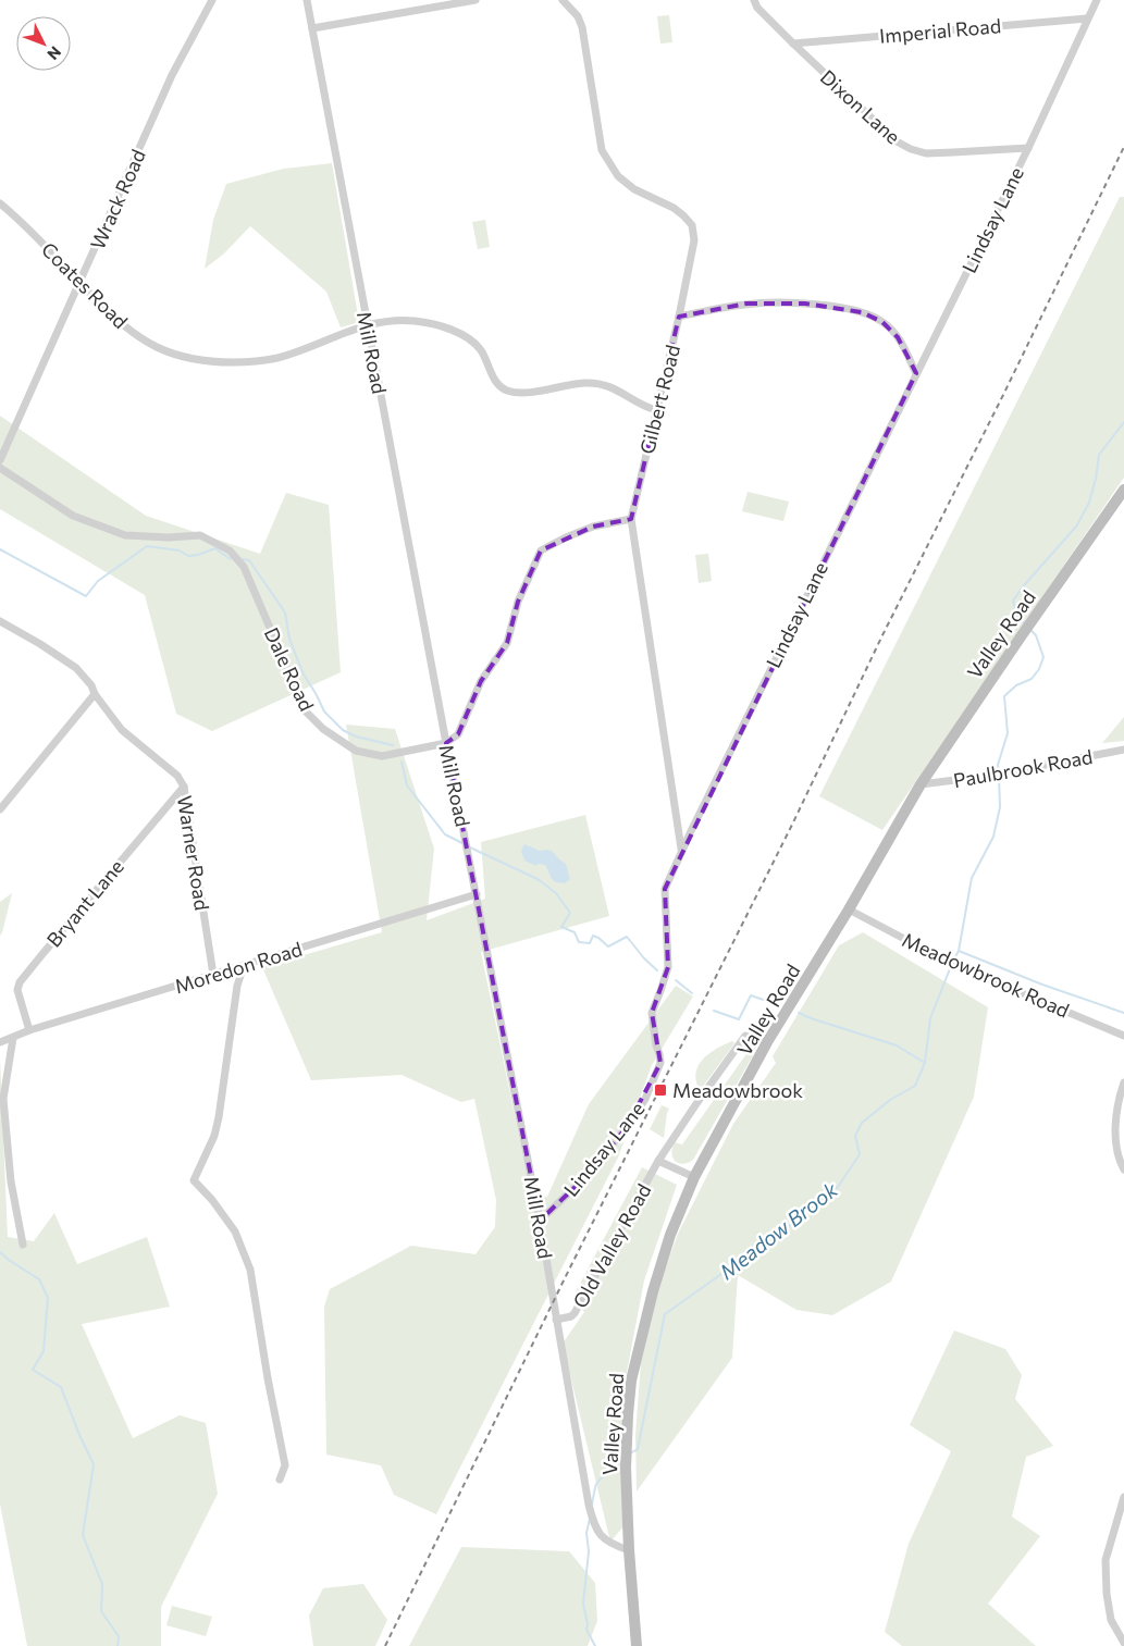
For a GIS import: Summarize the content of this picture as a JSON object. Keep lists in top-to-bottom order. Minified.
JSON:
{"streets":{"main road":["Valley Road"],"street":["Imperial Road","Dixon Lane","Wrack Road","Lindsay Lane","Coates Road","Mill Road","Gilbert Road","Dale Road","Paulbrook Road","Warner Road","Bryant Lane","Moredon Road","Meadowbrook Road","Old Valley Road"]},"crossings":[["Imperial Road","Dixon Lane"],["Imperial Road","Lindsay Lane"],["Dixon Lane","Lindsay Lane"],["Wrack Road","Coates Road"],["Lindsay Lane","Mill Road"],["Lindsay Lane","Gilbert Road"],["Coates Road","Mill Road"],["Coates Road","Gilbert Road"],["Mill Road","Valley Road"],["Mill Road","Dale Road"],["Mill Road","Moredon Road"],["Mill Road","Old Valley Road"],["Valley Road","Paulbrook Road"],["Valley Road","Meadowbrook Road"],["Valley Road","Old Valley Road"],["Warner Road","Bryant Lane"],["Warner Road","Moredon Road"],["Bryant Lane","Moredon Road"]],"water":["Meadow Brook"],"places":{"transit":["Meadowbrook"]},"north":"bottom right"}
